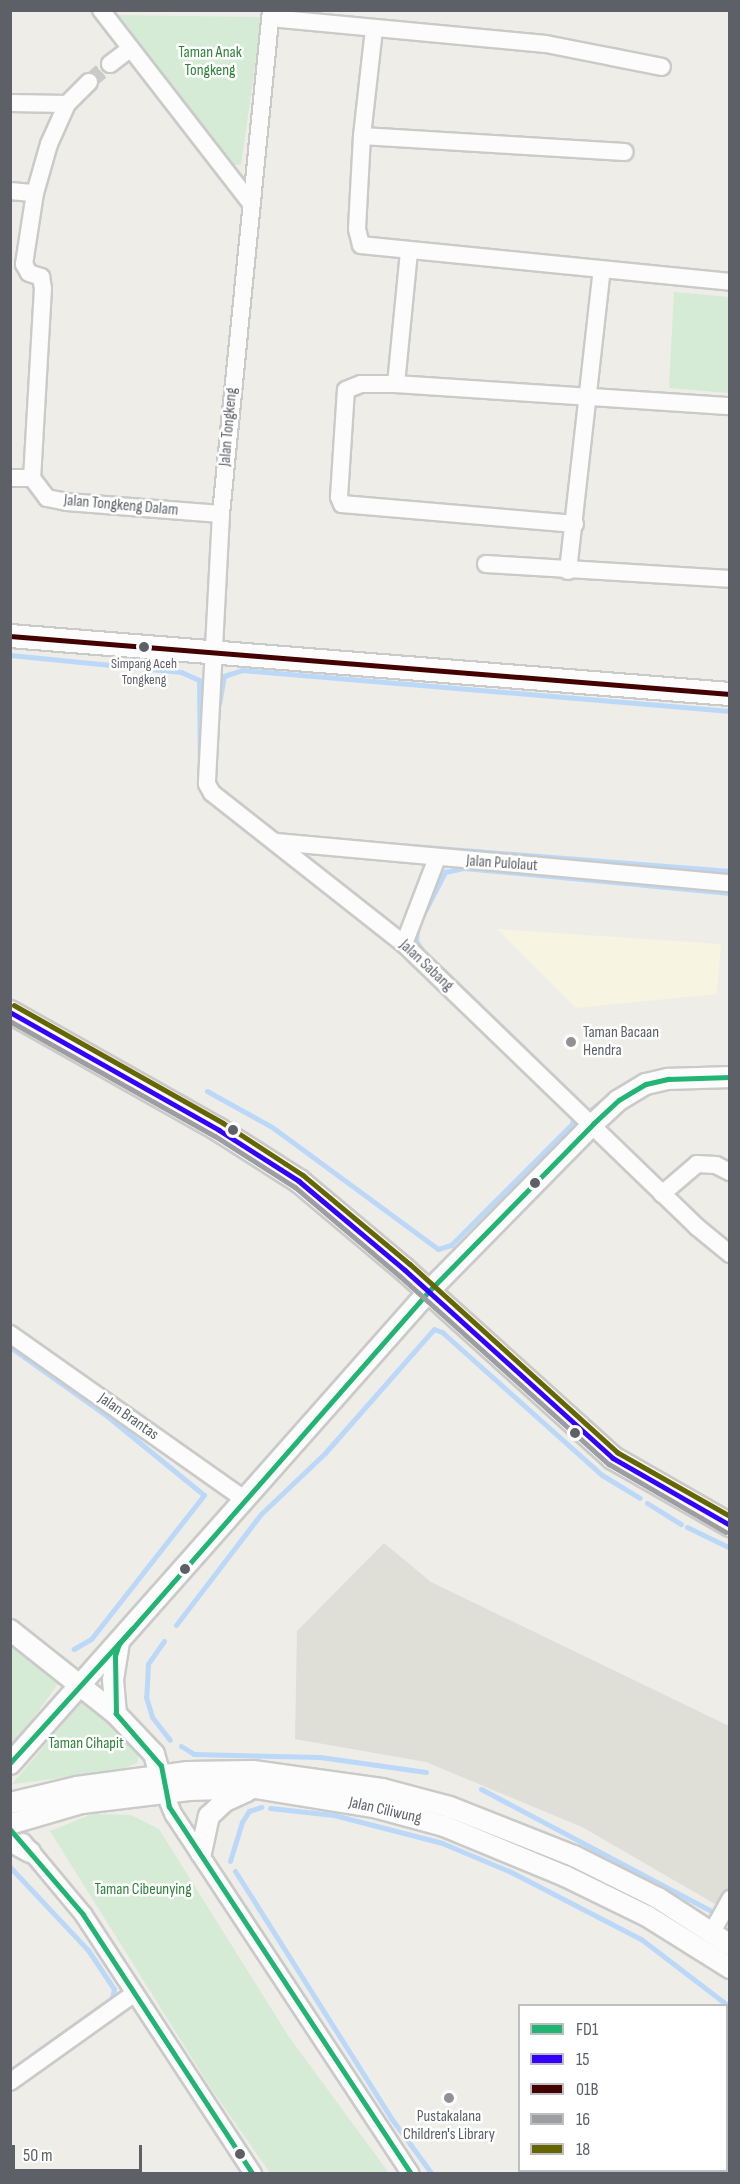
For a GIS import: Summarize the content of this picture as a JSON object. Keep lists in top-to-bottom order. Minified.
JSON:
{"streets":{"street":["Jalan Tongkeng","Jalan Tongkeng Dalam","Jalan Pulolaut","Jalan Sabang","Jalan Brantas","Jalan Ciliwung"]},"crossings":[["Jalan Tongkeng","Jalan Tongkeng Dalam"],["Jalan Tongkeng","Jalan Sabang"],["Jalan Pulolaut","Jalan Sabang"]],"parks":["Taman Anak Tongkeng","Taman Cihapit","Taman Cibeunying"],"places":["Simpang Aceh Tongkeng","Taman Bacaan Hendra","Pustakalana Children's Library"],"lines":["transit line 01B","transit line 18","transit line 15","transit line 16","transit line FD1"],"legend":["FD1","15","01B","16","18"],"scale_bar":"50 m"}
